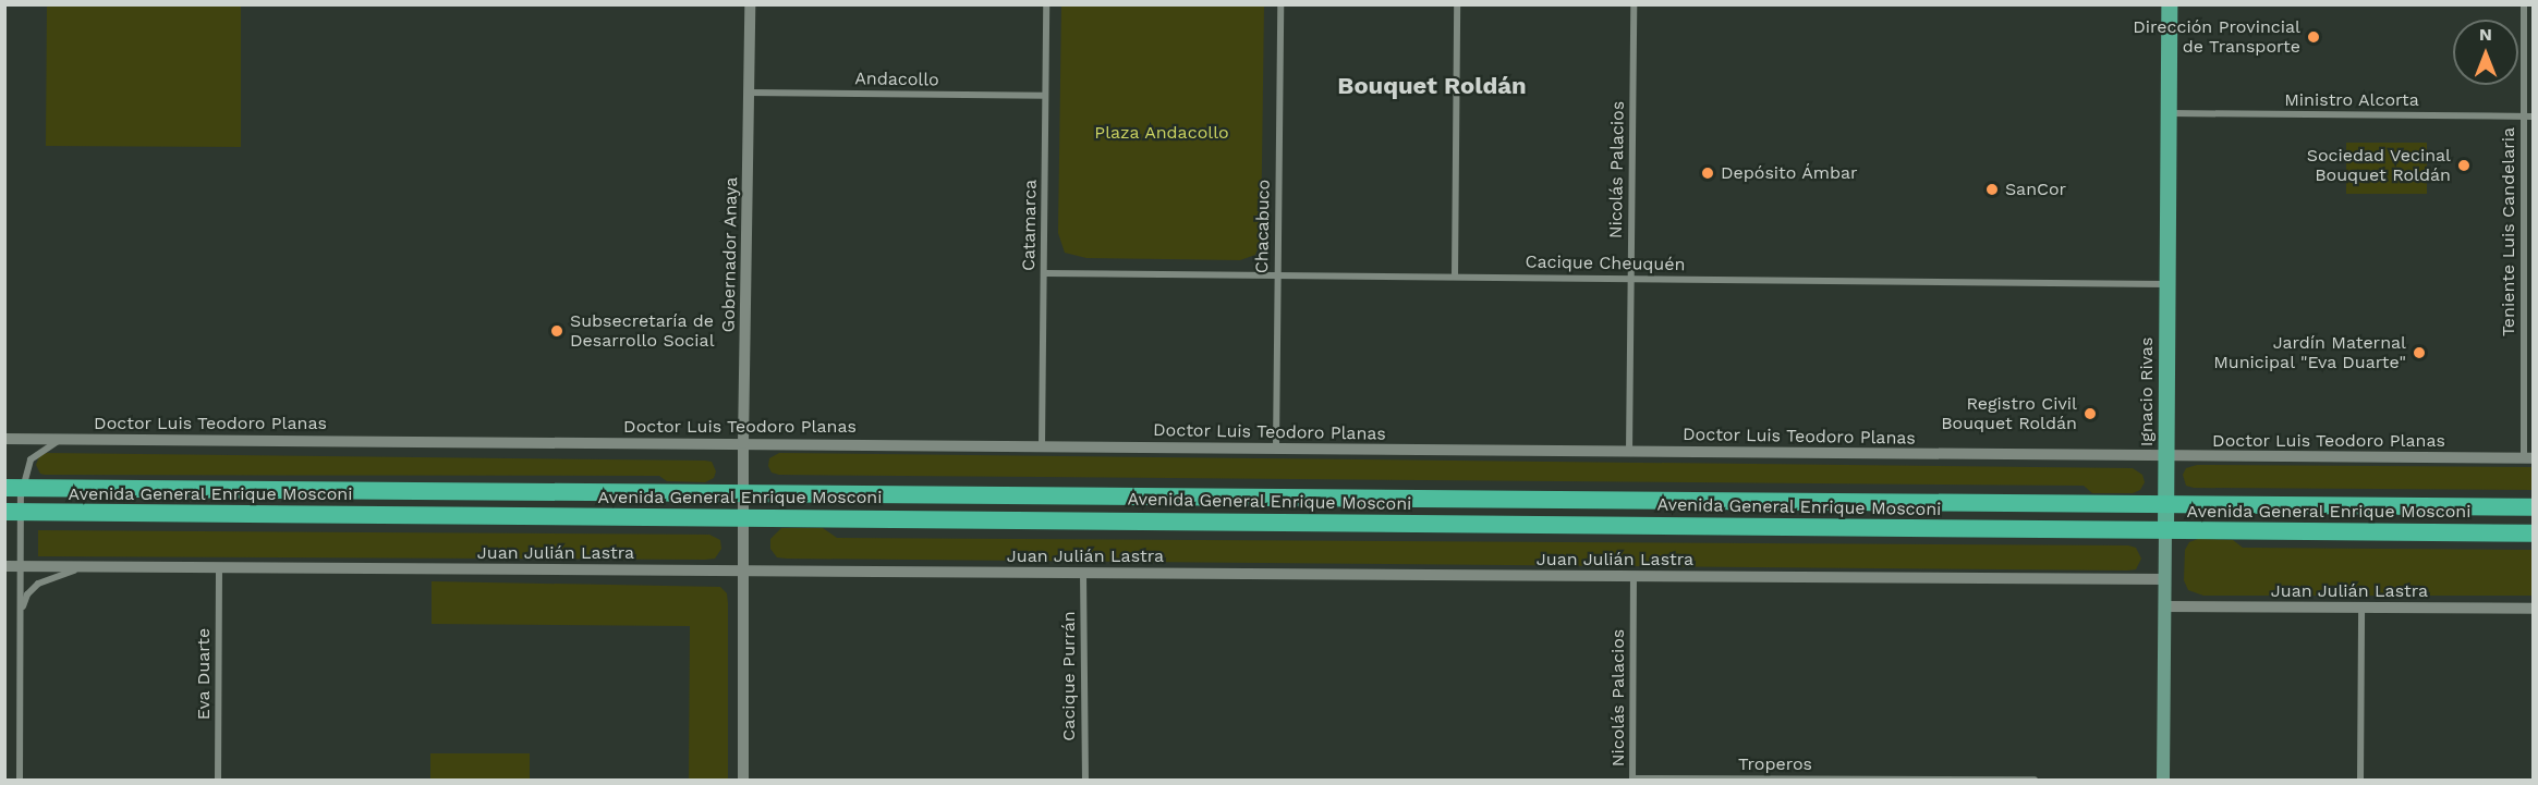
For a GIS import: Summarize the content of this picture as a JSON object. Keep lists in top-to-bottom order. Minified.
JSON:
{"streets":{"highway":["Avenida General Enrique Mosconi"],"main road":["Ignacio Rivas"],"street":["Andacollo","Ministro Alcorta","Nicolás Palacios","Catamarca","Chacabuco","Teniente Luis Candelaria","Gobernador Anaya","Cacique Cheuquén","Doctor Luis Teodoro Planas","Juan Julián Lastra","Eva Duarte","Cacique Purrán","Troperos"]},"crossings":[["Andacollo","Catamarca"],["Andacollo","Gobernador Anaya"],["Ministro Alcorta","Teniente Luis Candelaria"],["Ministro Alcorta","Ignacio Rivas"],["Nicolás Palacios","Cacique Cheuquén"],["Nicolás Palacios","Doctor Luis Teodoro Planas"],["Nicolás Palacios","Juan Julián Lastra"],["Nicolás Palacios","Troperos"],["Catamarca","Cacique Cheuquén"],["Catamarca","Doctor Luis Teodoro Planas"],["Chacabuco","Cacique Cheuquén"],["Chacabuco","Doctor Luis Teodoro Planas"],["Teniente Luis Candelaria","Doctor Luis Teodoro Planas"],["Gobernador Anaya","Doctor Luis Teodoro Planas"],["Gobernador Anaya","Avenida General Enrique Mosconi"],["Gobernador Anaya","Juan Julián Lastra"],["Cacique Cheuquén","Ignacio Rivas"],["Ignacio Rivas","Doctor Luis Teodoro Planas"],["Ignacio Rivas","Avenida General Enrique Mosconi"],["Ignacio Rivas","Juan Julián Lastra"],["Juan Julián Lastra","Eva Duarte"],["Juan Julián Lastra","Cacique Purrán"]],"districts":["Bouquet Roldán"],"parks":["Plaza Andacollo"],"places":["Dirección Provincial de Transporte","Sociedad Vecinal Bouquet Roldán","Depósito Ámbar","SanCor","Subsecretaría de Desarrollo Social","Jardín Maternal Municipal \"Eva Duarte\"","Registro Civil Bouquet Roldán"],"north":"top"}
